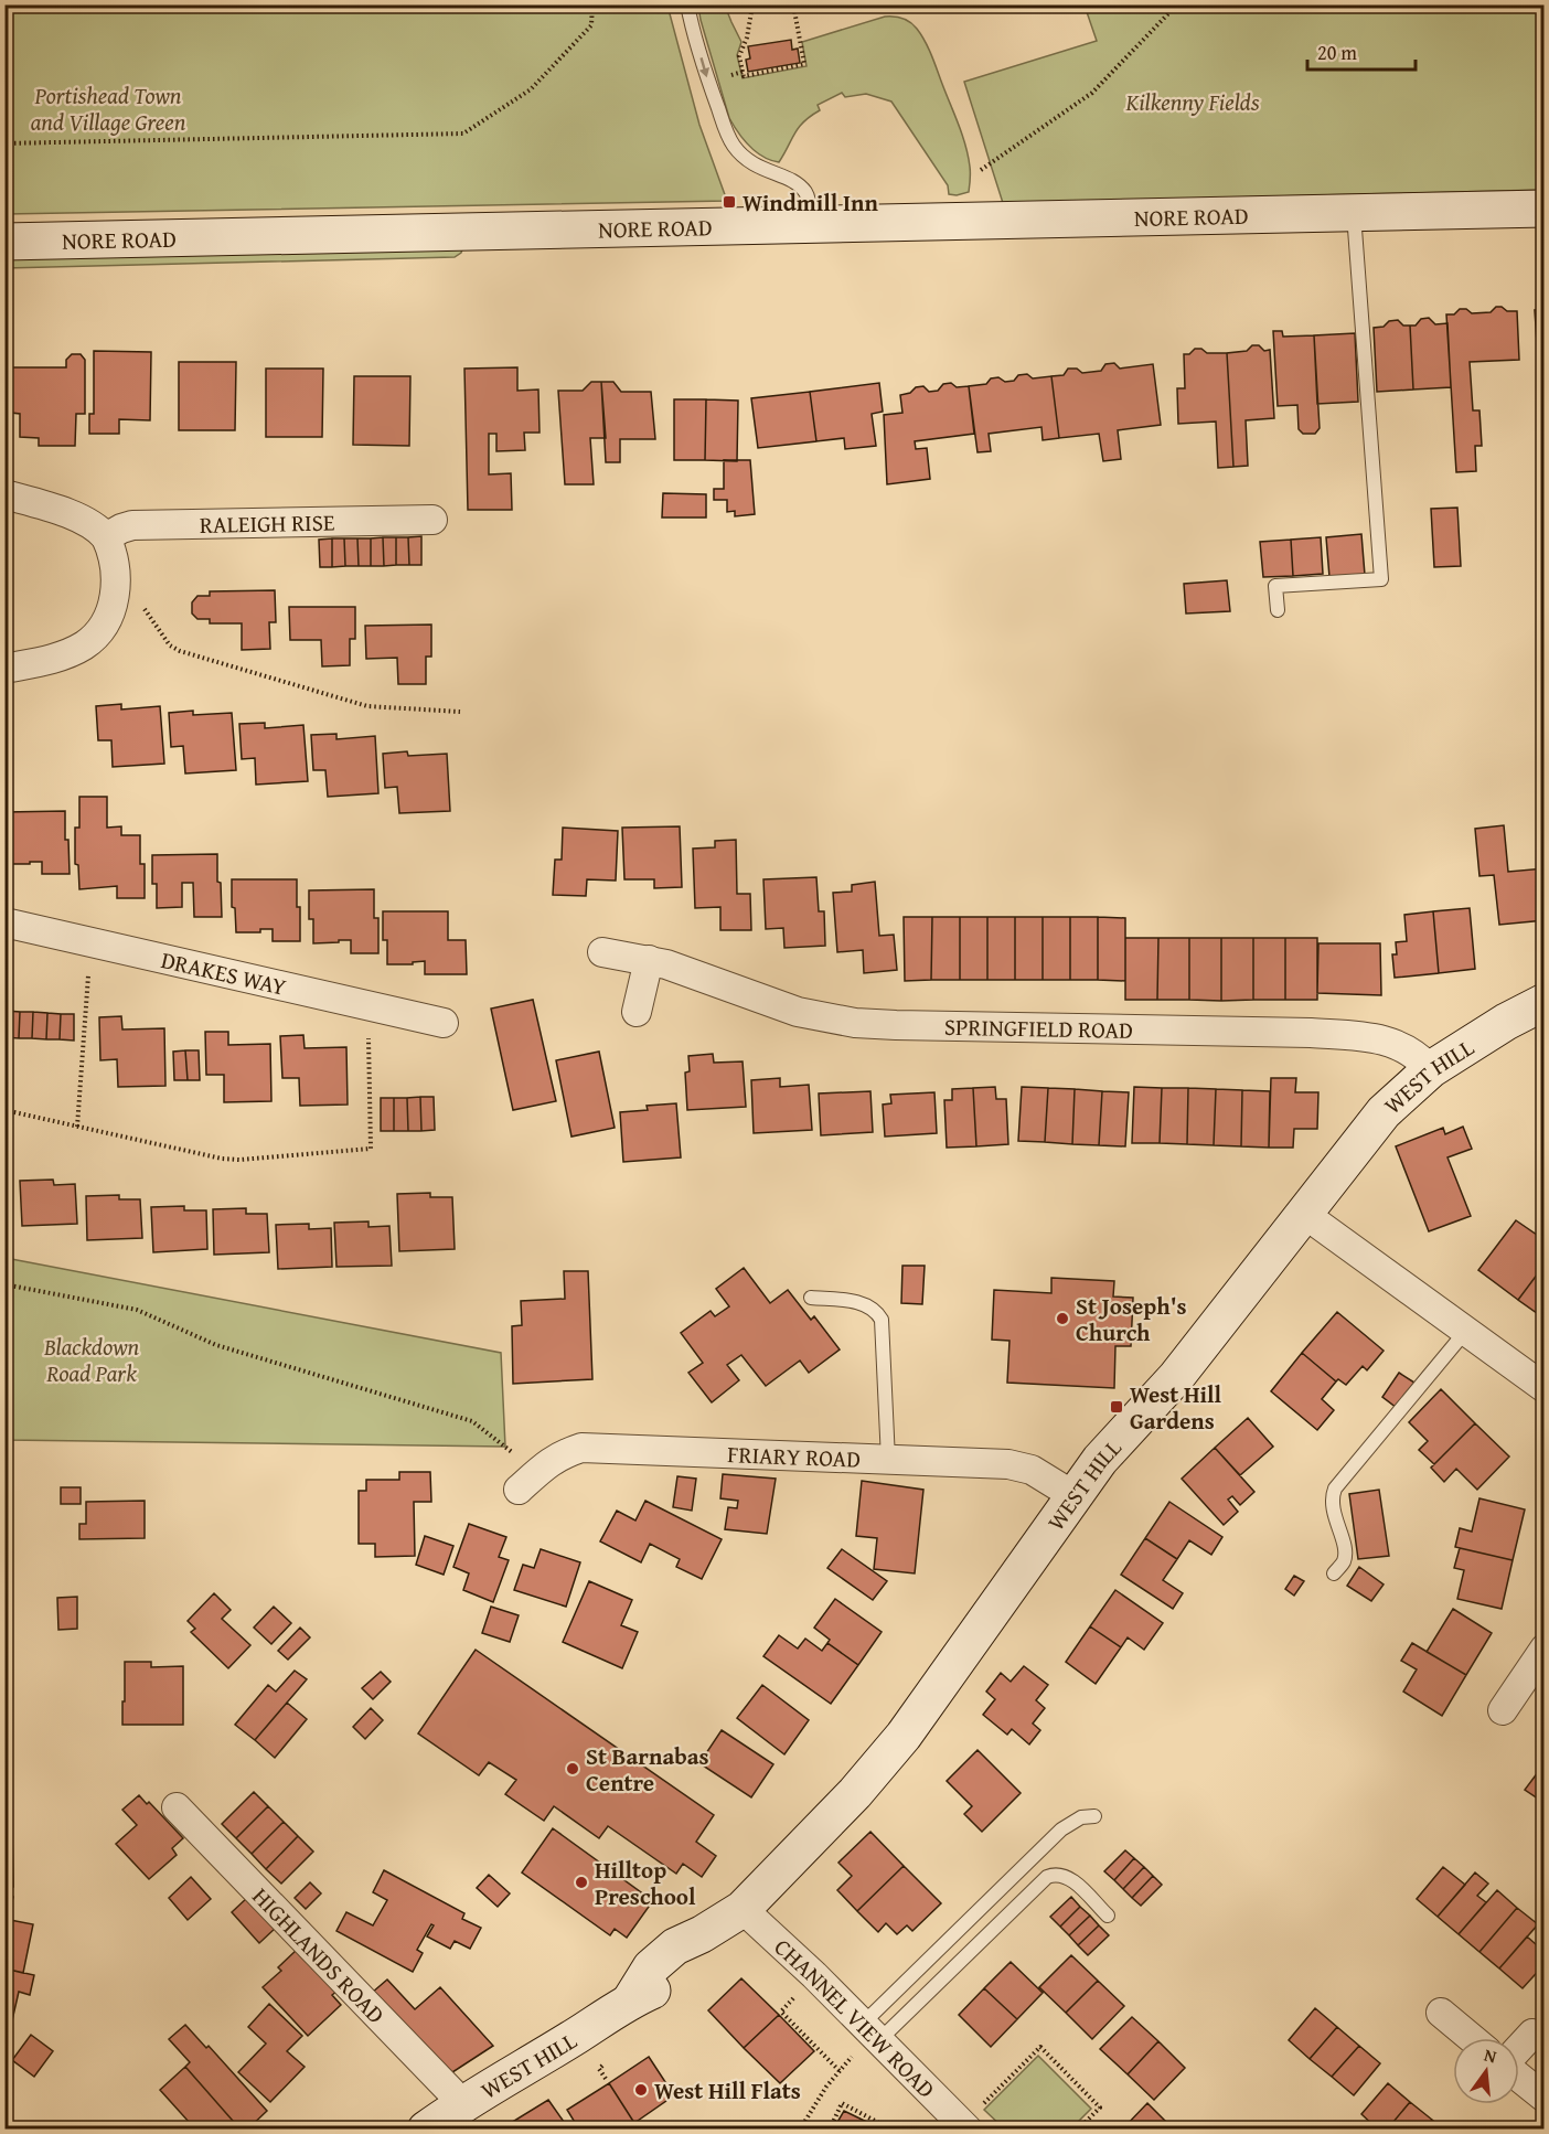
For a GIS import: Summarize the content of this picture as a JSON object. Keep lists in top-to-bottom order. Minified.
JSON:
{"streets":{"street":["NORE ROAD","RALEIGH RISE","DRAKES WAY","SPRINGFIELD ROAD","WEST HILL","FRIARY ROAD","HIGHLANDS ROAD","CHANNEL VIEW ROAD"]},"crossings":[["SPRINGFIELD ROAD","WEST HILL"],["WEST HILL","FRIARY ROAD"],["WEST HILL","HIGHLANDS ROAD"],["WEST HILL","CHANNEL VIEW ROAD"]],"parks":["Portishead Town and Village Green","Kilkenny Fields","Blackdown Road Park"],"places":{"transit":["Windmill Inn","West Hill Gardens"],"other":["St Joseph's Church","St Barnabas Centre","Hilltop Preschool","West Hill Flats"]},"scale_bar":"20 m","north":"top"}
